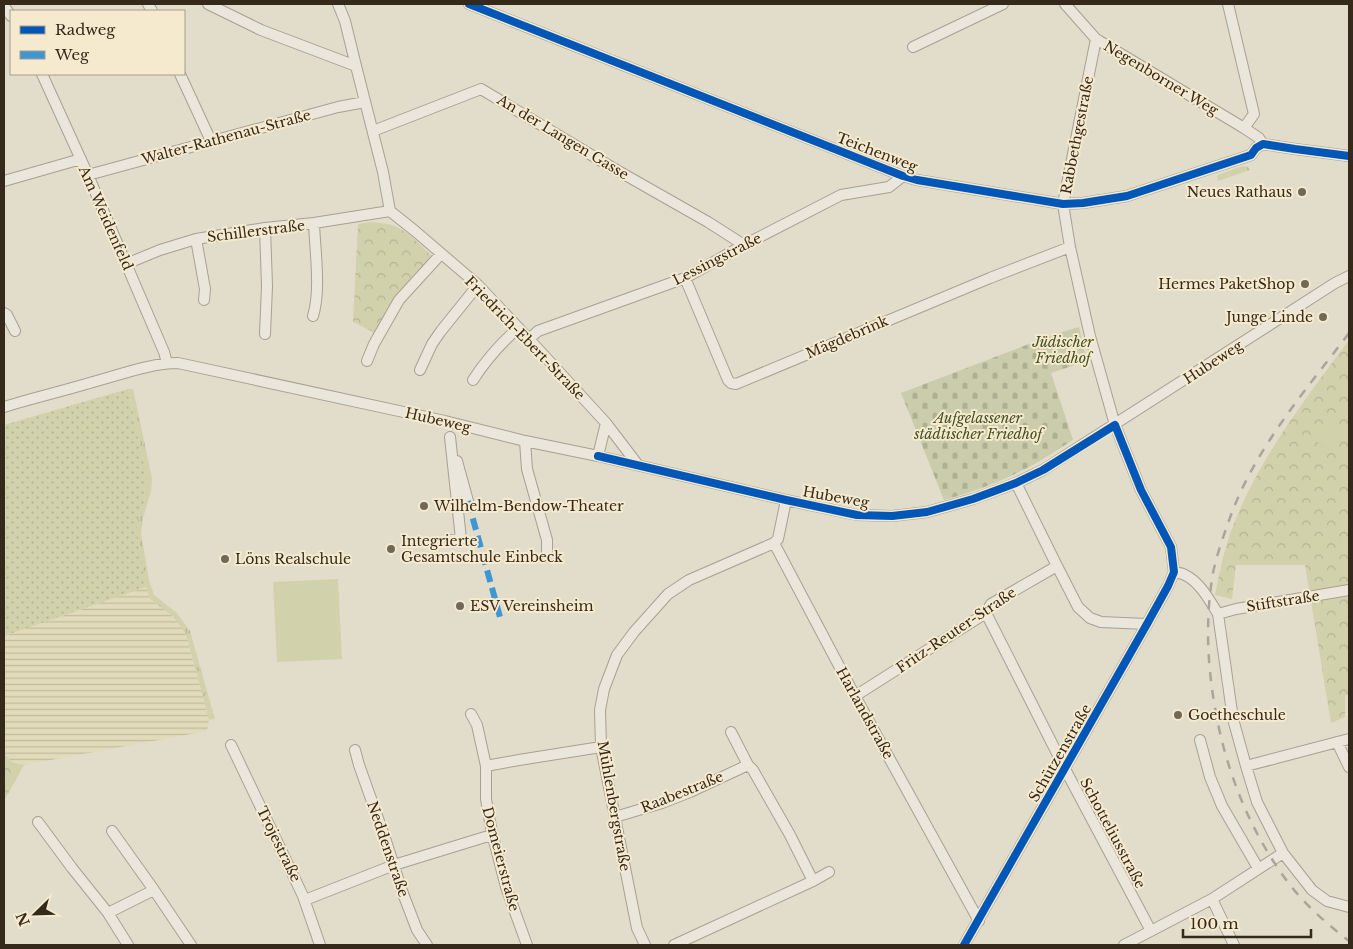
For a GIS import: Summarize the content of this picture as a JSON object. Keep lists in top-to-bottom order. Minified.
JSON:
{"streets":{"street":["Negenborner Weg","Rabbethgestraße","Walter-Rathenau-Straße","An der Langen Gasse","Teichenweg","Am Weidenfeld","Schillerstraße","Lessingstraße","Mägdebrink","Friedrich-Ebert-Straße","Hubeweg","Stiftstraße","Fritz-Reuter-Straße","Harlandstraße","Schützenstraße","Raabestraße","Mühlenbergstraße","Schotteliusstraße","Trojestraße","Neddenstraße","Domeierstraße"]},"crossings":[["Negenborner Weg","Rabbethgestraße"],["Negenborner Weg","Teichenweg"],["Rabbethgestraße","Teichenweg"],["Rabbethgestraße","Mägdebrink"],["Rabbethgestraße","Hubeweg"],["Rabbethgestraße","Schützenstraße"],["Walter-Rathenau-Straße","Am Weidenfeld"],["An der Langen Gasse","Lessingstraße"],["Teichenweg","Lessingstraße"],["Am Weidenfeld","Schillerstraße"],["Am Weidenfeld","Hubeweg"],["Schillerstraße","Friedrich-Ebert-Straße"],["Lessingstraße","Mägdebrink"],["Lessingstraße","Friedrich-Ebert-Straße"],["Friedrich-Ebert-Straße","Hubeweg"],["Fritz-Reuter-Straße","Harlandstraße"],["Fritz-Reuter-Straße","Schotteliusstraße"],["Harlandstraße","Schützenstraße"],["Harlandstraße","Mühlenbergstraße"],["Schützenstraße","Schotteliusstraße"],["Raabestraße","Mühlenbergstraße"]],"parks":["Jüdischer Friedhof","Aufgelassener städtischer Friedhof"],"places":["Neues Rathaus","Hermes PaketShop","Junge Linde","Wilhelm-Bendow-Theater","Integrierte Gesamtschule Einbeck","Löns Realschule","ESV Vereinsheim","Goetheschule"],"legend":["Radweg","Weg"],"scale_bar":"100 m","north":"bottom left"}
